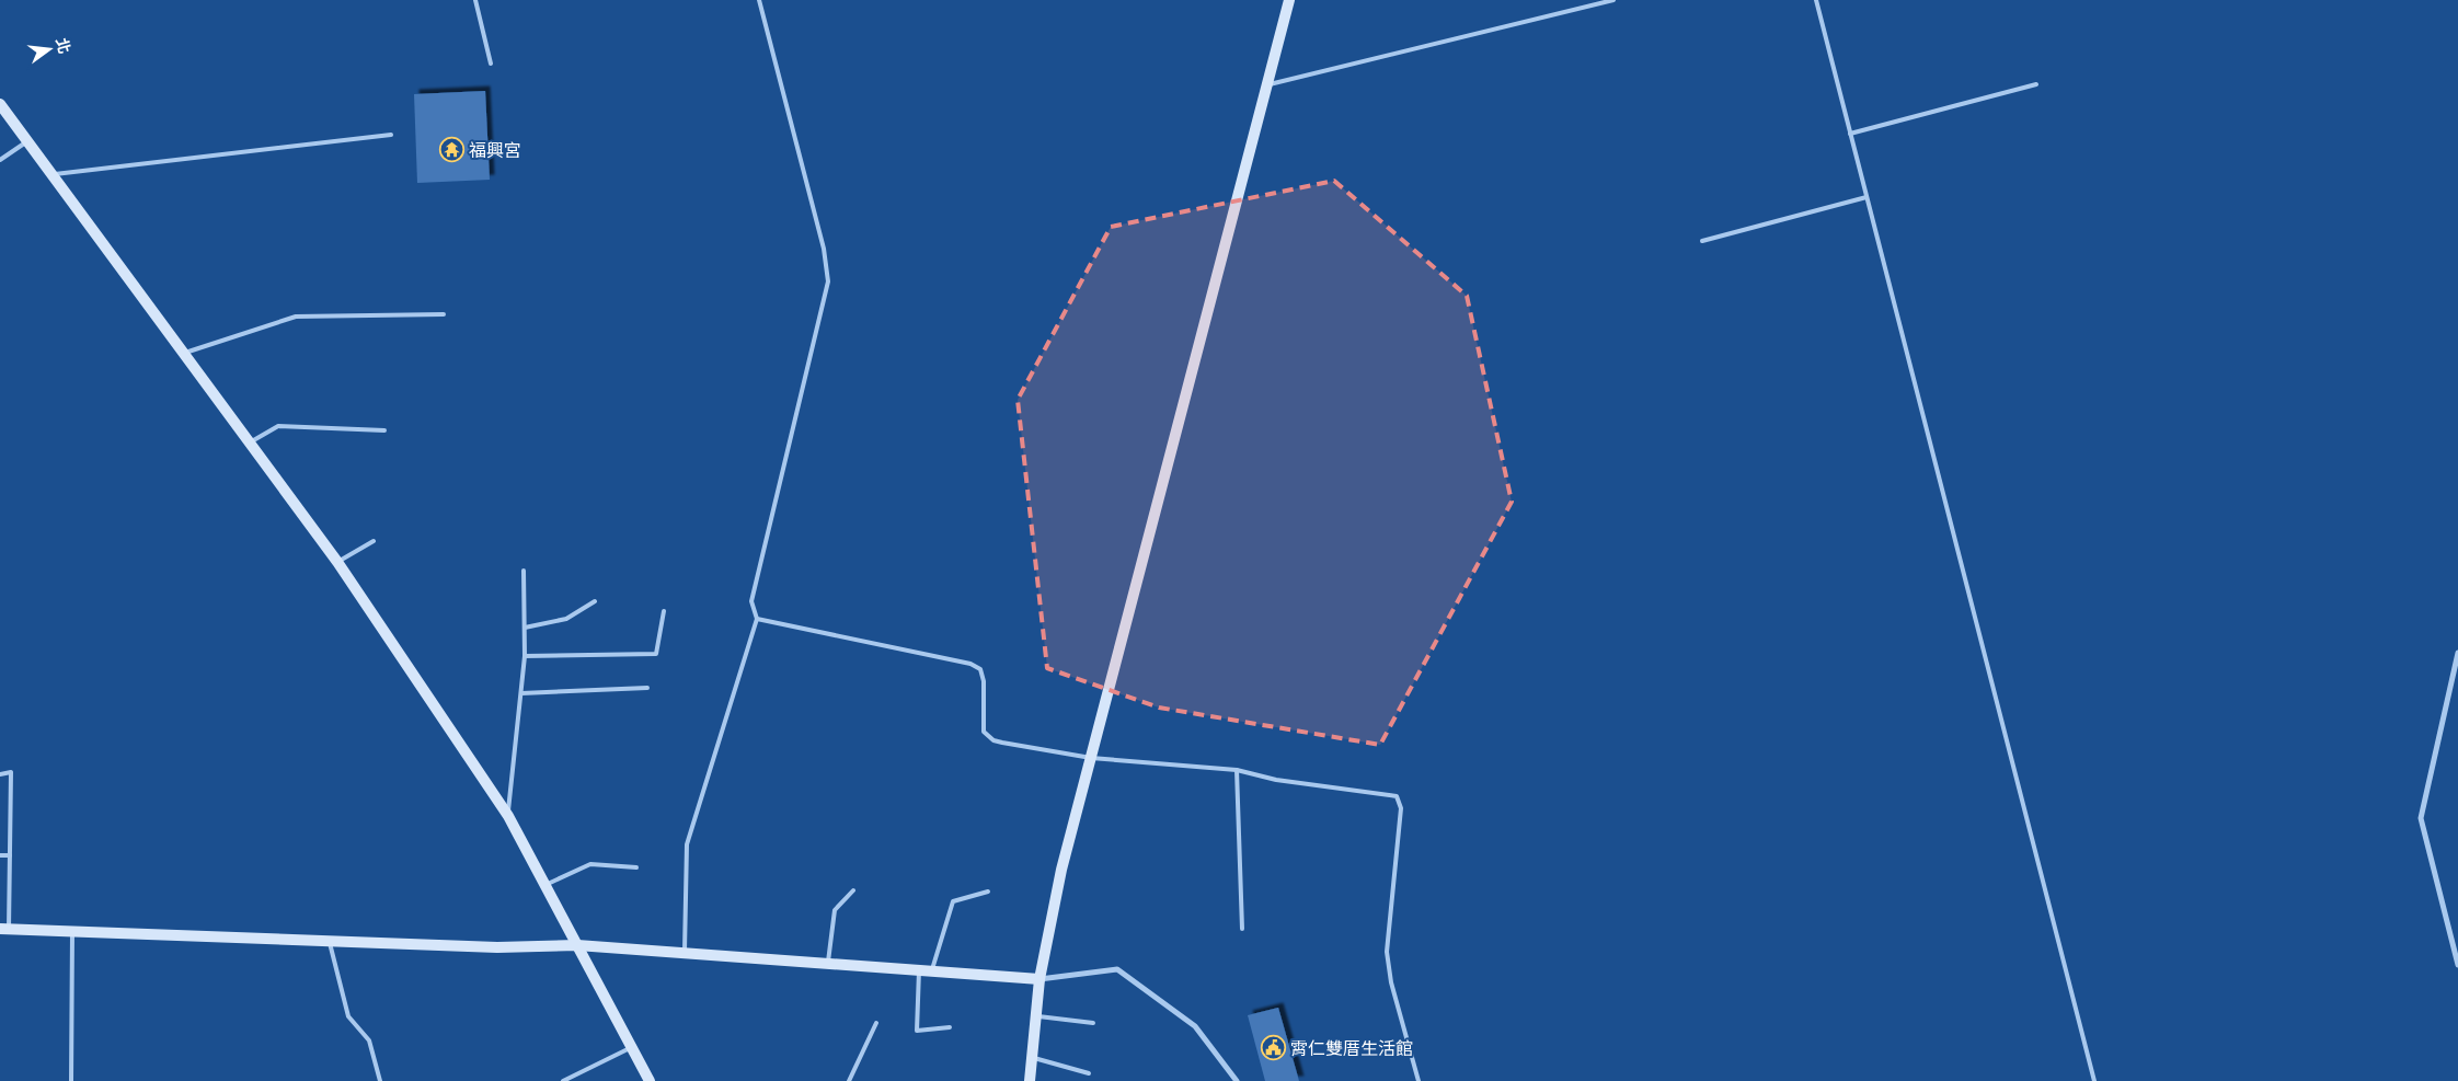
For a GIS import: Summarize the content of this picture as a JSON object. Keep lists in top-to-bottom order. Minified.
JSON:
{"places":{"temple":["福興宮"],"public building":["霄仁雙厝生活館"]},"north":"right"}
